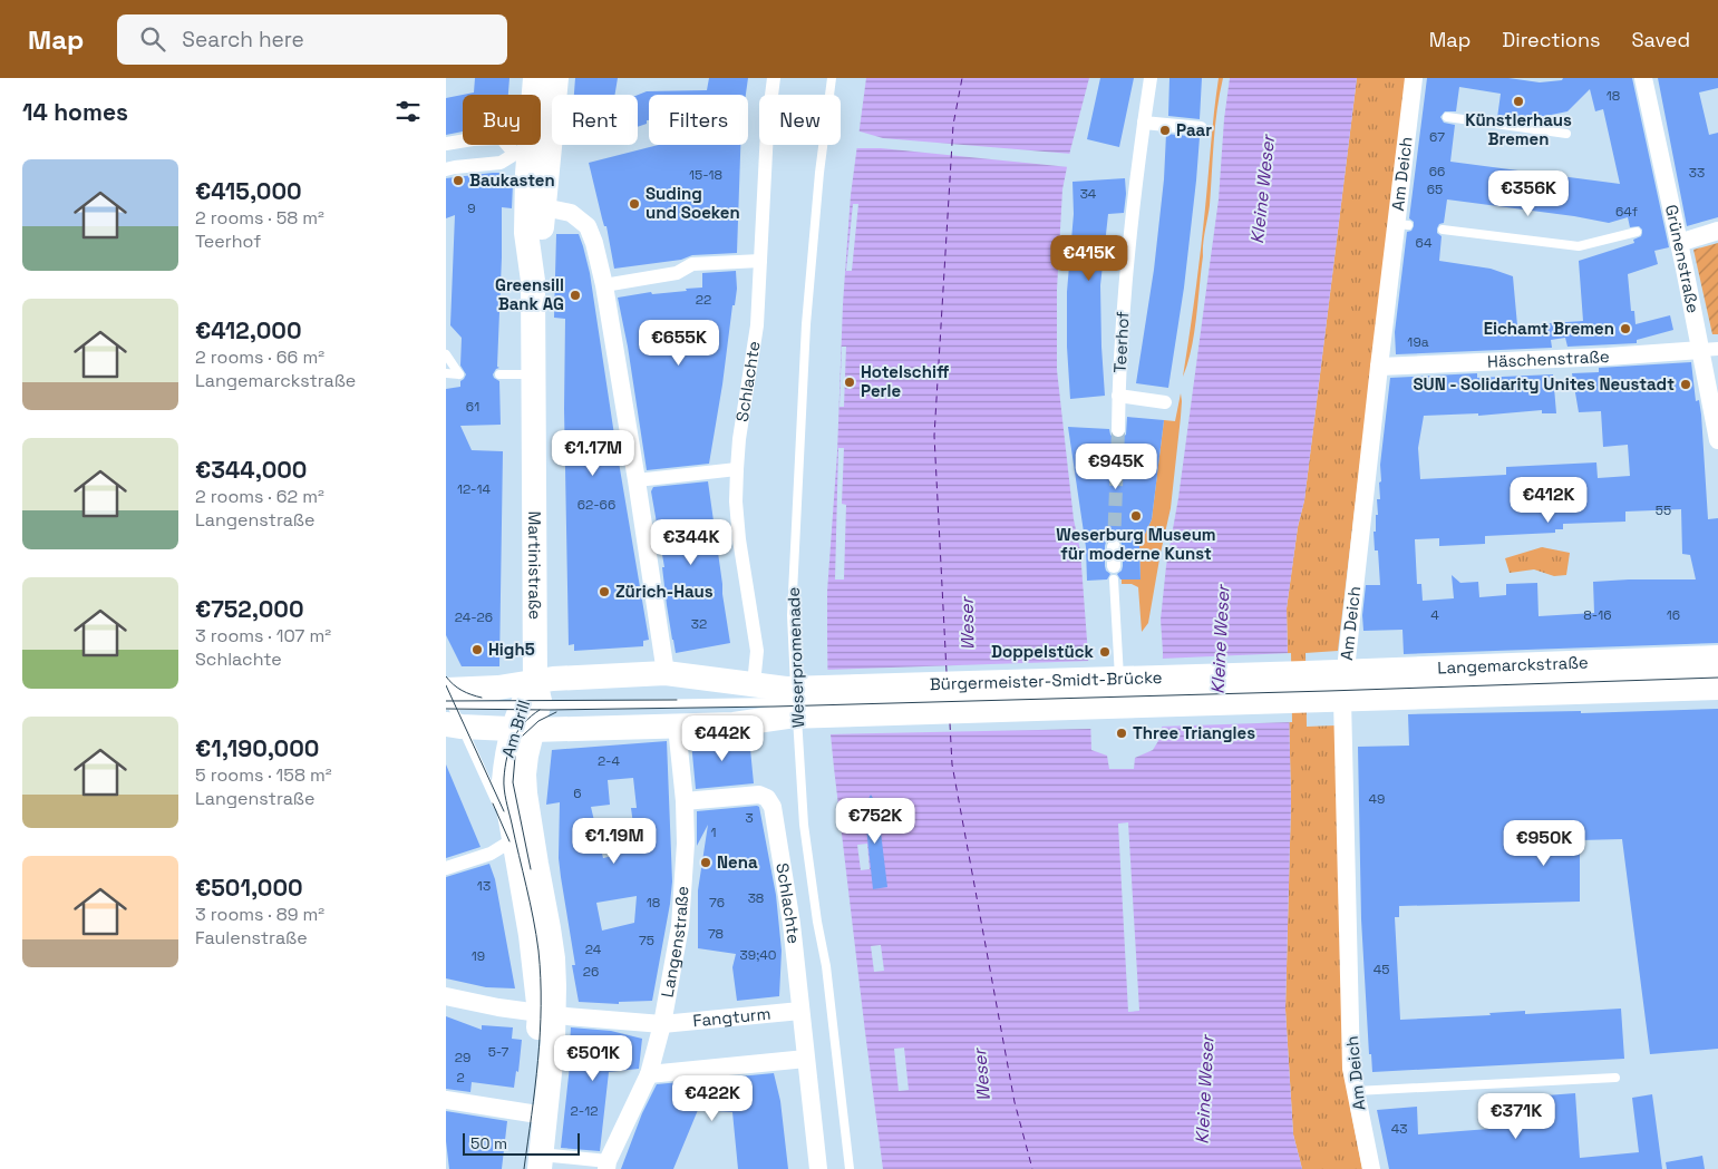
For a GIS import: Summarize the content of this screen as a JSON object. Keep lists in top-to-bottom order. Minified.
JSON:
{"streets":{"main road":["Martinistraße","Langemarckstraße","Bürgermeister-Smidt-Brücke","Am Brill"],"street":["Am Deich","Grünenstraße","Teerhof","Häschenstraße","Schlachte","Langenstraße","Fangturm"],"lane":["Weserpromenade"]},"crossings":[["Am Deich","Häschenstraße"],["Am Deich","Langemarckstraße"],["Grünenstraße","Häschenstraße"],["Schlachte","Langenstraße"],["Schlachte","Fangturm"],["Martinistraße","Am Brill"],["Langemarckstraße","Bürgermeister-Smidt-Brücke"],["Am Brill","Fangturm"],["Langenstraße","Fangturm"]],"water":["Kleine Weser","Weser"],"places":["Künstlerhaus Bremen","Paar","Baukasten","Suding und Soeken","Greensill Bank AG","Eichamt Bremen","Hotelschiff Perle","SUN - Solidarity Unites Neustadt","Weserburg Museum für moderne Kunst","Zürich-Haus","High5","Doppelstück","Three Triangles","Nena"],"house_numbers":["18","67","66","33","15-18","65","34","9","64f","64","22","19a","61","12-14","62-66","55","4","8-16","16","24-26","32","2-4","6","49","3","1","13","38","18","76","78","75","24","39;40","19","45","26","5-7","29","2","2-12","43"],"scale_bar":"50 m","page":{"header":"Map","search":"Search here","nav":["Map","Directions","Saved"],"heading":"14 homes","chip":["Buy","Rent","Filters","New"],"list":[{"name":"€415,000","note":"2 rooms · 58 m² · Teerhof"},{"name":"€412,000","note":"2 rooms · 66 m² · Langemarckstraße"},{"name":"€344,000","note":"2 rooms · 62 m² · Langenstraße"},{"name":"€752,000","note":"3 rooms · 107 m² · Schlachte"},{"name":"€1,190,000","note":"5 rooms · 158 m² · Langenstraße"},{"name":"€501,000","note":"3 rooms · 89 m² · Faulenstraße"}],"price":["€356K","€415K","€655K","€1.17M","€945K","€412K","€344K","€442K","€752K","€1.19M","€950K","€501K","€422K","€371K"],"scale":"50 m"}}
